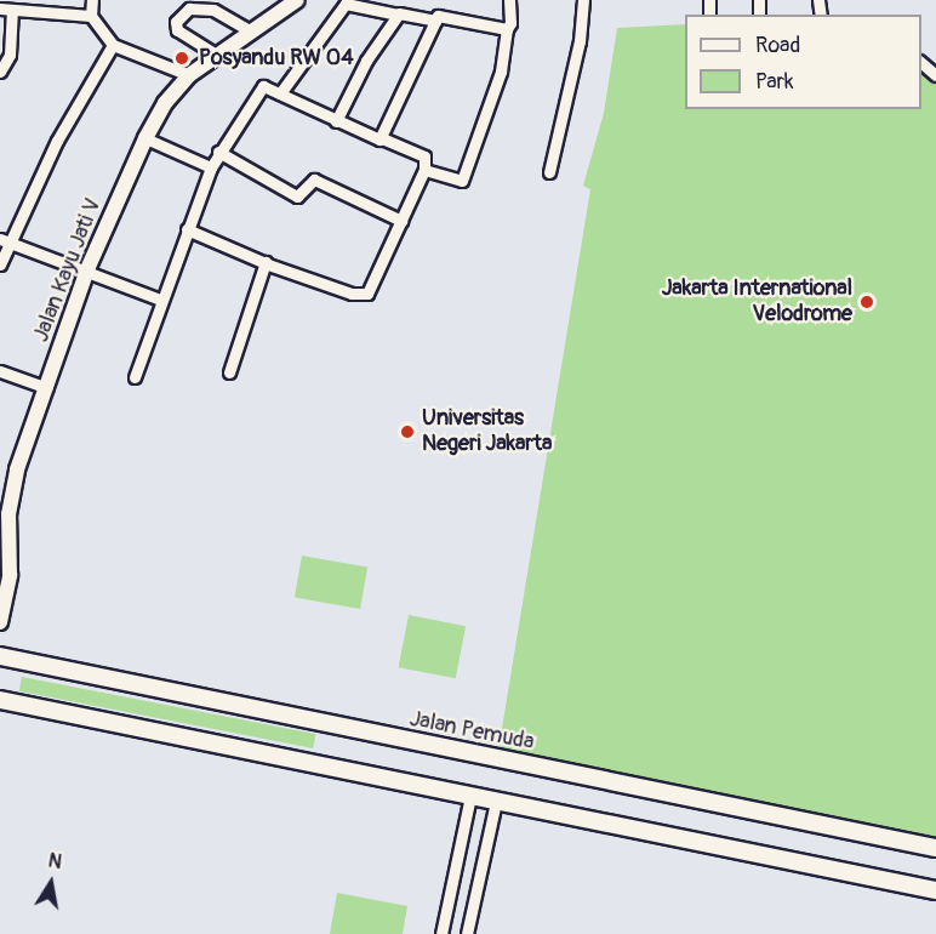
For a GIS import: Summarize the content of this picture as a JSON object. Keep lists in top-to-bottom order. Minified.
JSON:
{"streets":{"main road":["Jalan Pemuda"],"street":["Jalan Kayu Jati V"]},"places":["Posyandu RW 04","Jakarta International Velodrome","Universitas Negeri Jakarta"],"legend":["Road","Park"],"north":"top"}
